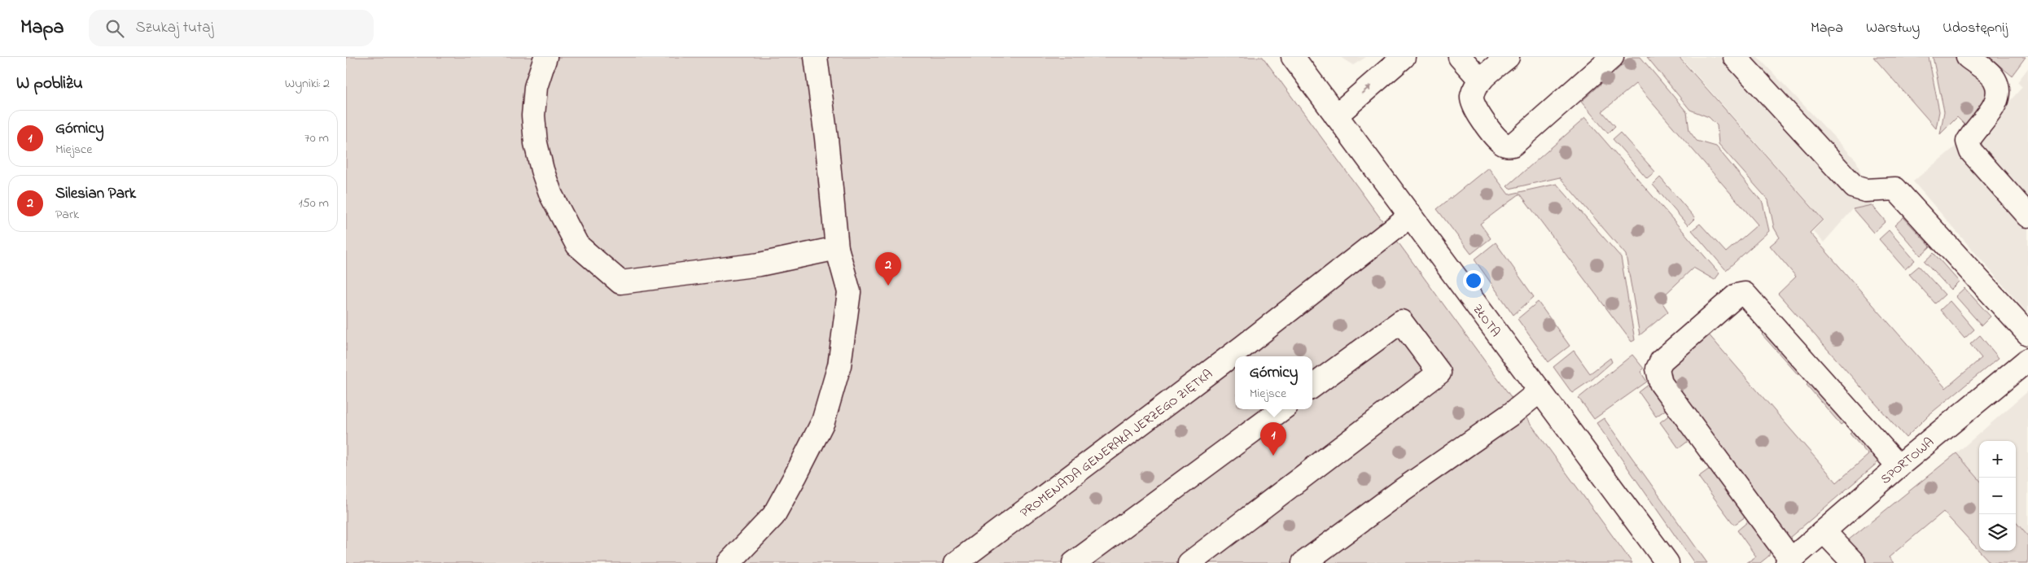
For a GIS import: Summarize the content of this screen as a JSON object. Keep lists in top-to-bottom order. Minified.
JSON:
{"streets":{"street":["ZŁOTA","PROMENADA GENERAŁA JERZEGO ZIĘTKA","SPORTOWA"]},"crossings":[["ZŁOTA","PROMENADA GENERAŁA JERZEGO ZIĘTKA"]],"page":{"header":"Mapa","search":"Szukaj tutaj","nav":["Mapa","Warstwy","Udostępnij"],"heading":["W pobliżu","Wyniki: 2"],"list":[{"mark":"1","name":"Górnicy","note":"Miejsce","value":"70 m"},{"mark":"2","name":"Silesian Park","note":"Park","value":"150 m"}],"pins":["2","1"],"popup":["Górnicy","Miejsce"],"map_buttons":["+","−"]}}
